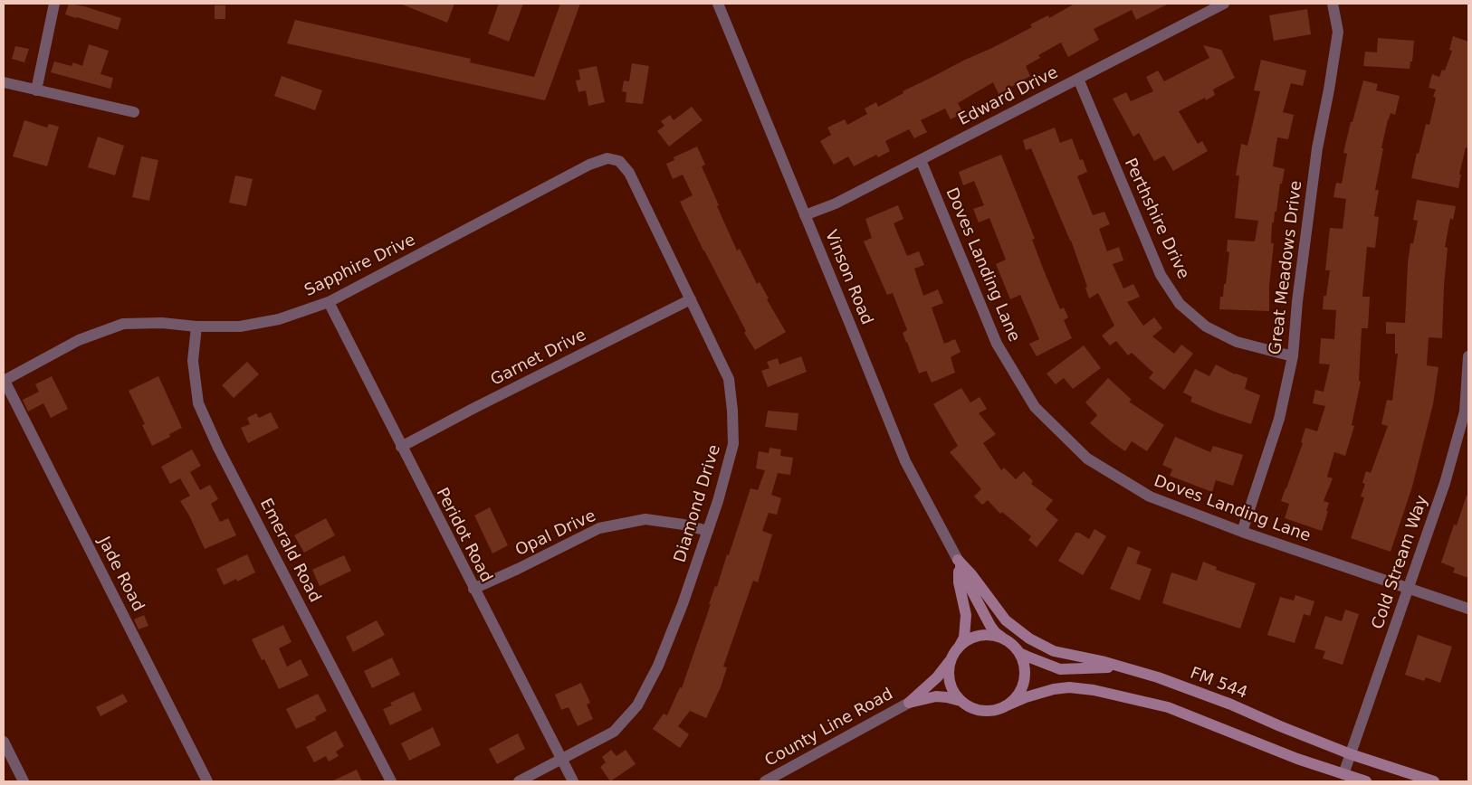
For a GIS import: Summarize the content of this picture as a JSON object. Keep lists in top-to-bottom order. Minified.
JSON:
{"streets":{"main road":["FM 544"],"street":["Edward Drive","Perthshire Drive","Doves Landing Lane","Sapphire Drive","Great Meadows Drive","Vinson Road","Garnet Drive","Diamond Drive","Opal Drive","Peridot Road","Emerald Road","Cold Stream Way","Jade Road","County Line Road"]},"crossings":[["Edward Drive","Perthshire Drive"],["Edward Drive","Doves Landing Lane"],["Edward Drive","Vinson Road"],["Perthshire Drive","Great Meadows Drive"],["Doves Landing Lane","Great Meadows Drive"],["Doves Landing Lane","Cold Stream Way"],["Sapphire Drive","Diamond Drive"],["Sapphire Drive","Peridot Road"],["Sapphire Drive","Emerald Road"],["Sapphire Drive","Jade Road"],["Vinson Road","FM 544"],["Garnet Drive","Diamond Drive"],["Garnet Drive","Peridot Road"],["Diamond Drive","Opal Drive"],["Diamond Drive","Peridot Road"],["Opal Drive","Peridot Road"],["Cold Stream Way","FM 544"]]}
